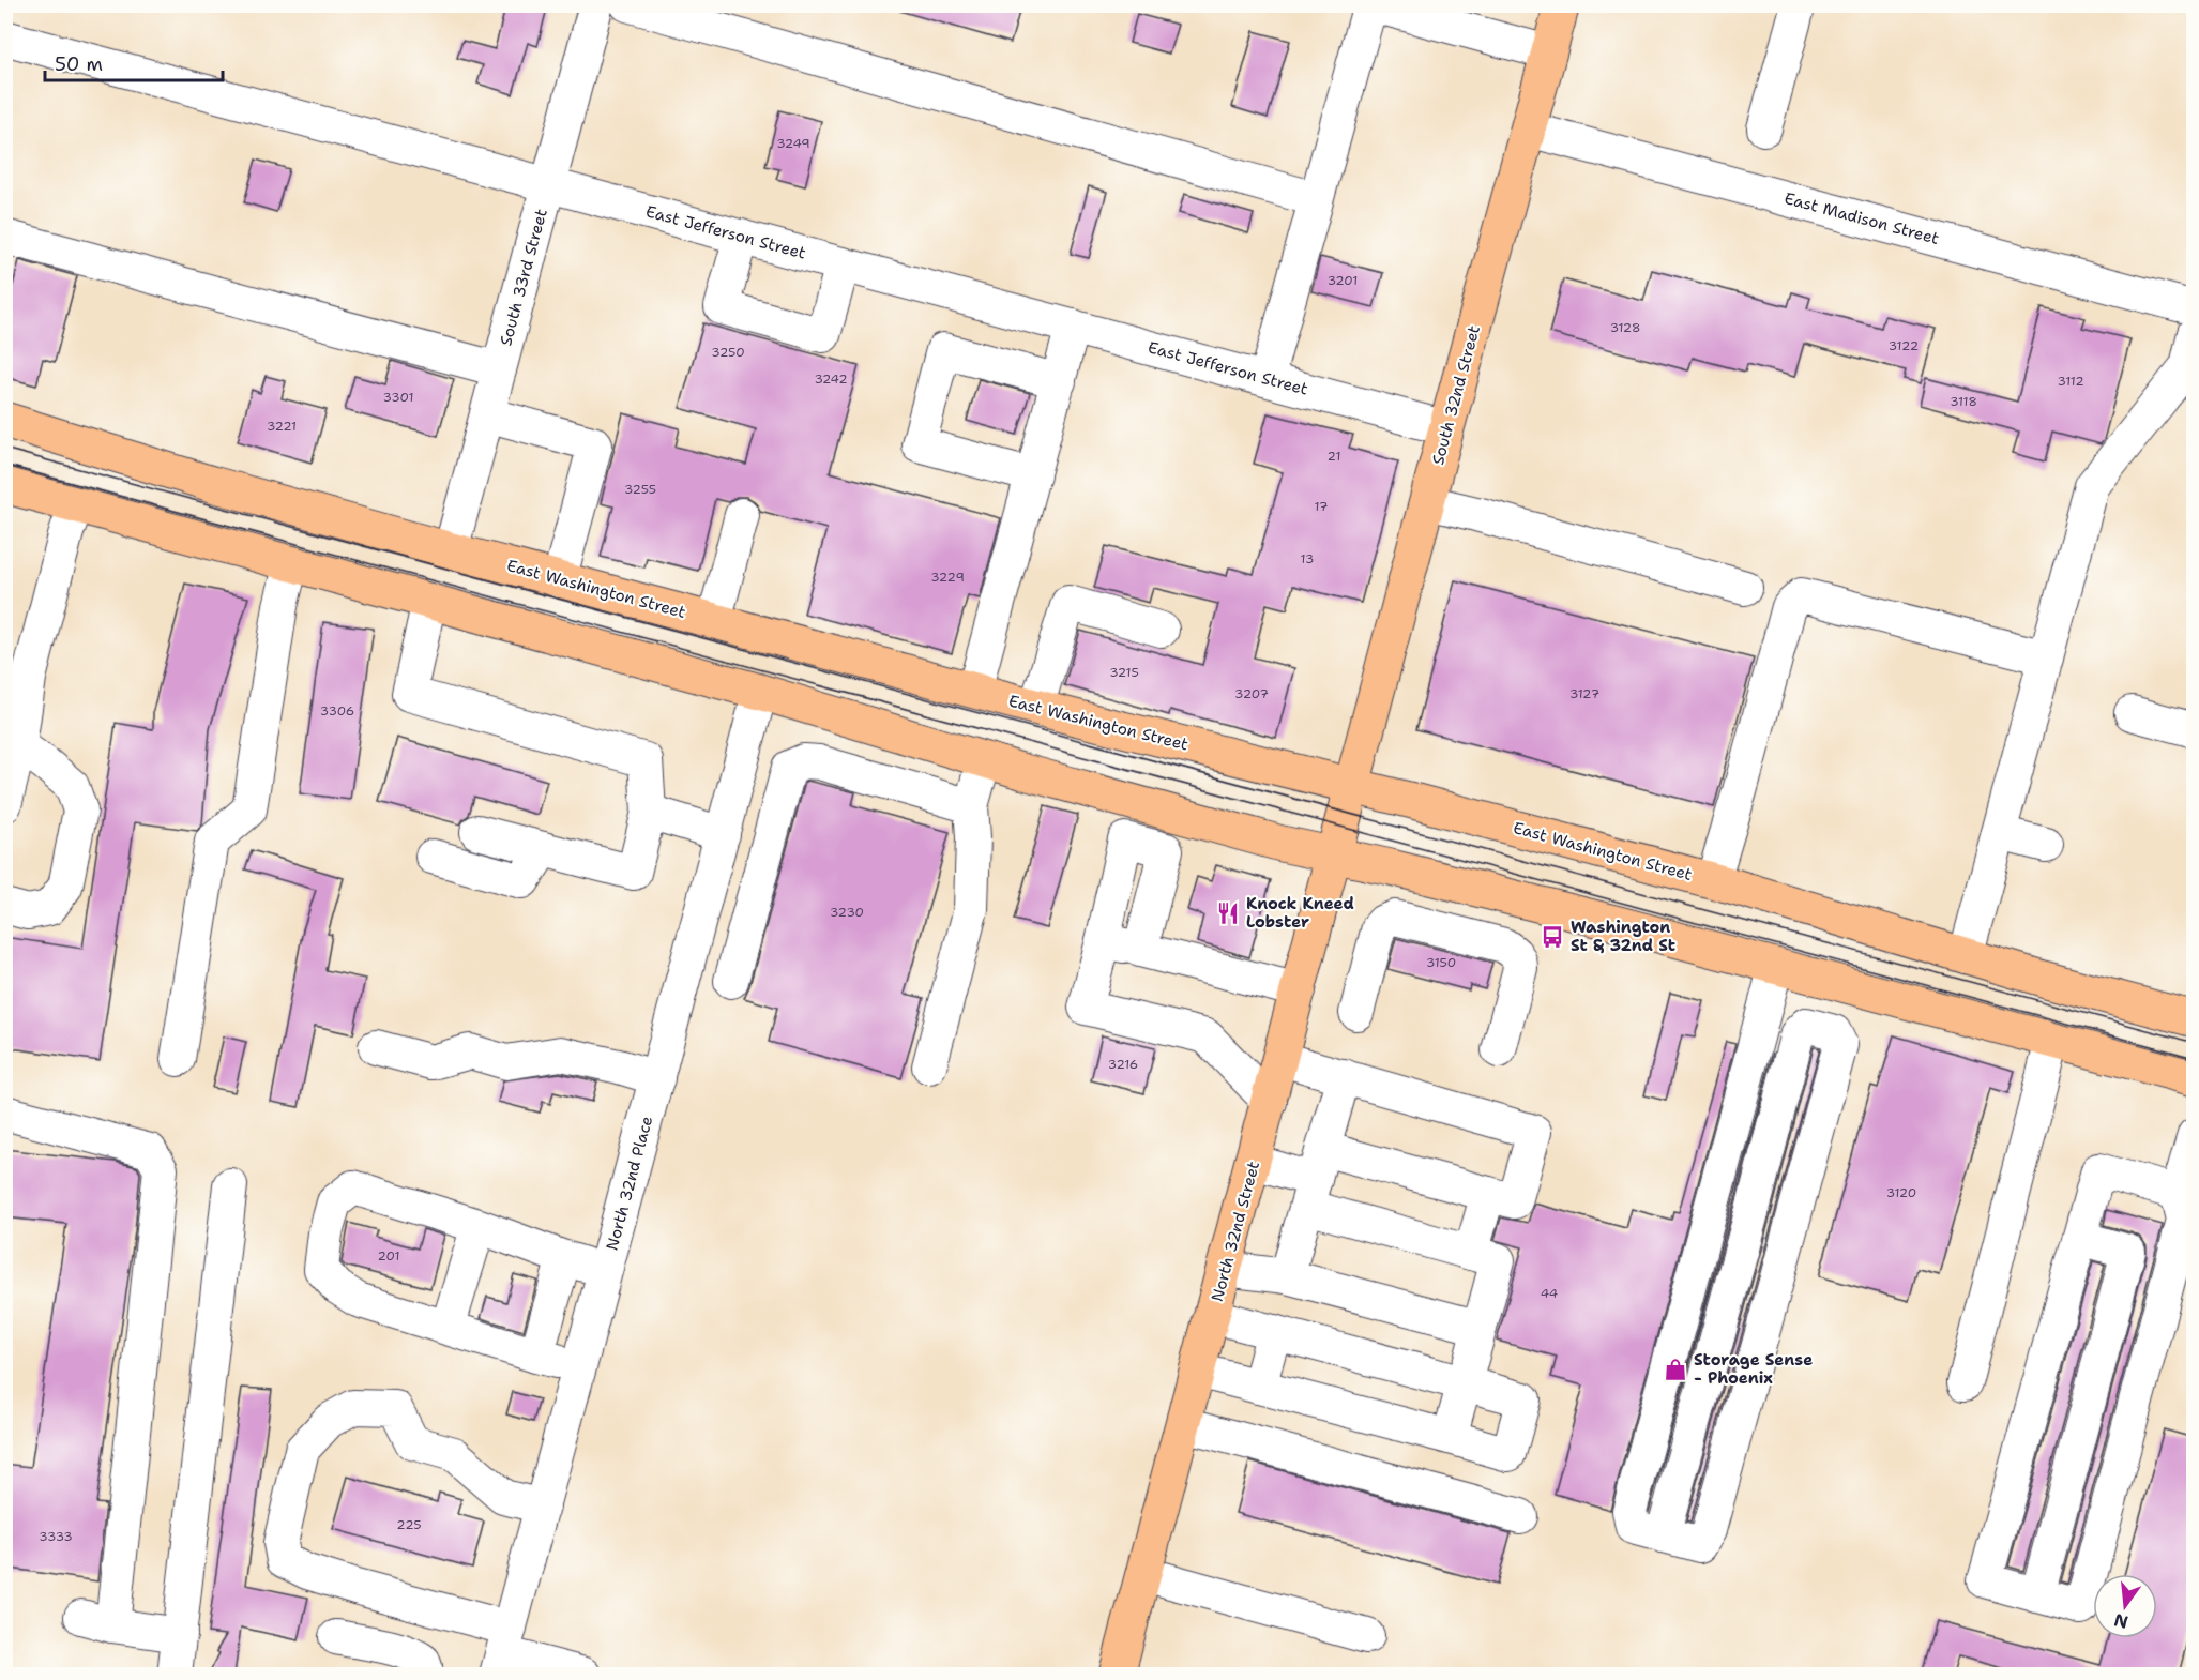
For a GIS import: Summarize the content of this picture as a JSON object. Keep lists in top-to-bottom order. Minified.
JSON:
{"streets":{"main road":["South 32nd Street","East Washington Street","North 32nd Street"],"street":["East Madison Street","East Jefferson Street","South 33rd Street","North 32nd Place"]},"crossings":[["East Madison Street","South 32nd Street"],["East Jefferson Street","South 33rd Street"],["East Jefferson Street","South 32nd Street"],["South 33rd Street","East Washington Street"],["South 32nd Street","East Washington Street"],["South 32nd Street","North 32nd Street"],["East Washington Street","North 32nd Street"]],"places":{"restaurant":["Knock Kneed Lobster"],"bus stop":["Washington St & 32nd St"],"shop":["Storage Sense - Phoenix"]},"house_numbers":["3249","3201","3128","3122","3250","3242","3112","3301","3118","3221","21","3255","17","13","3229","3215","3207","3127","3306","3230","3150","3216","3120","201","44","225","3333"],"scale_bar":"50 m","north":"bottom"}
